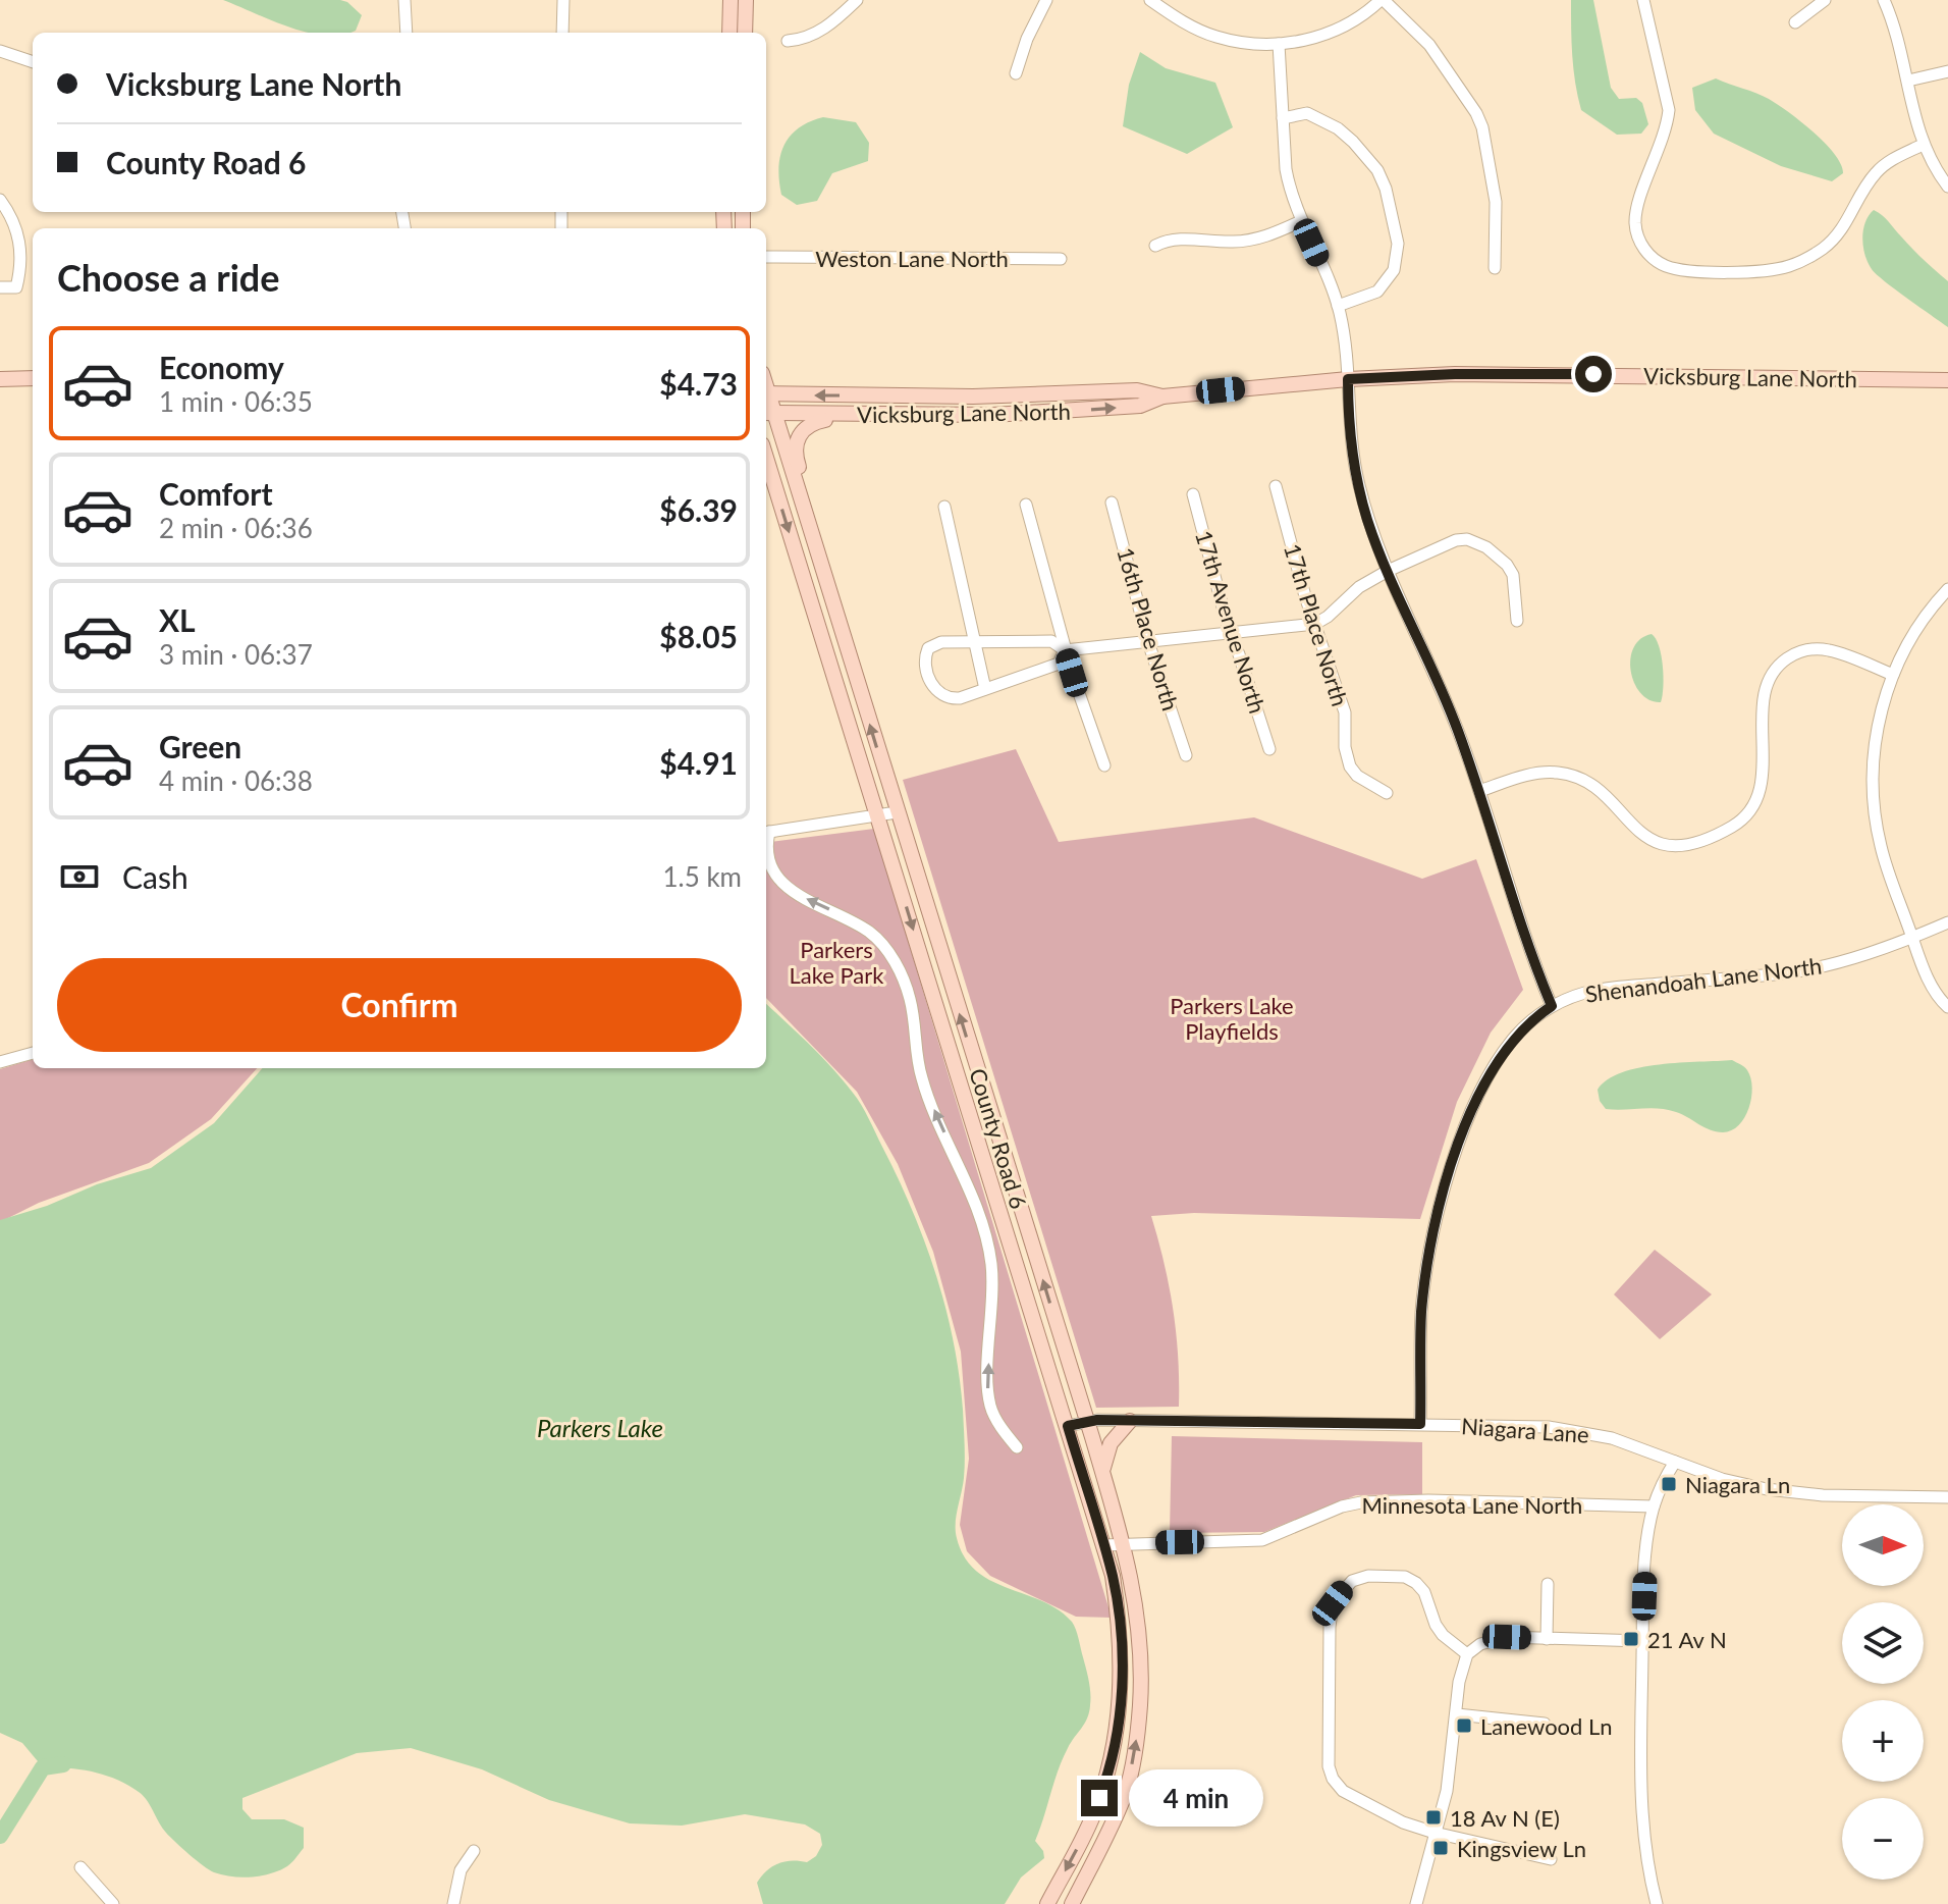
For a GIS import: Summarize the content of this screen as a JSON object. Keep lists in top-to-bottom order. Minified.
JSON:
{"streets":{"main road":["Vicksburg Lane North","County Road 6"],"street":["Weston Lane North","17th Avenue North","17th Place North","16th Place North","Shenandoah Lane North","Niagara Lane","Minnesota Lane North"]},"crossings":[["Vicksburg Lane North","County Road 6"],["Shenandoah Lane North","Niagara Lane"],["County Road 6","Niagara Lane"],["County Road 6","Minnesota Lane North"]],"water":["Parkers Lake"],"parks":["Parkers Lake Park","Parkers Lake Playfields"],"places":{"transit":["Niagara Ln","21 Av N","Lanewood Ln","18 Av N (E)","Kingsview Ln"]},"north":"right","page":{"banner":["Vicksburg Lane North","County Road 6"],"heading":"Choose a ride","list":[{"name":"Economy","note":"1 min · 06:35","value":"$4.73"},{"name":"Comfort","note":"2 min · 06:36","value":"$6.39"},{"name":"XL","note":"3 min · 06:37","value":"$8.05"},{"name":"Green","note":"4 min · 06:38","value":"$4.91"}],"pay":["Cash","1.5 km"],"buttons":"Confirm","map_buttons":["+","−"],"bubble":"4 min"}}
